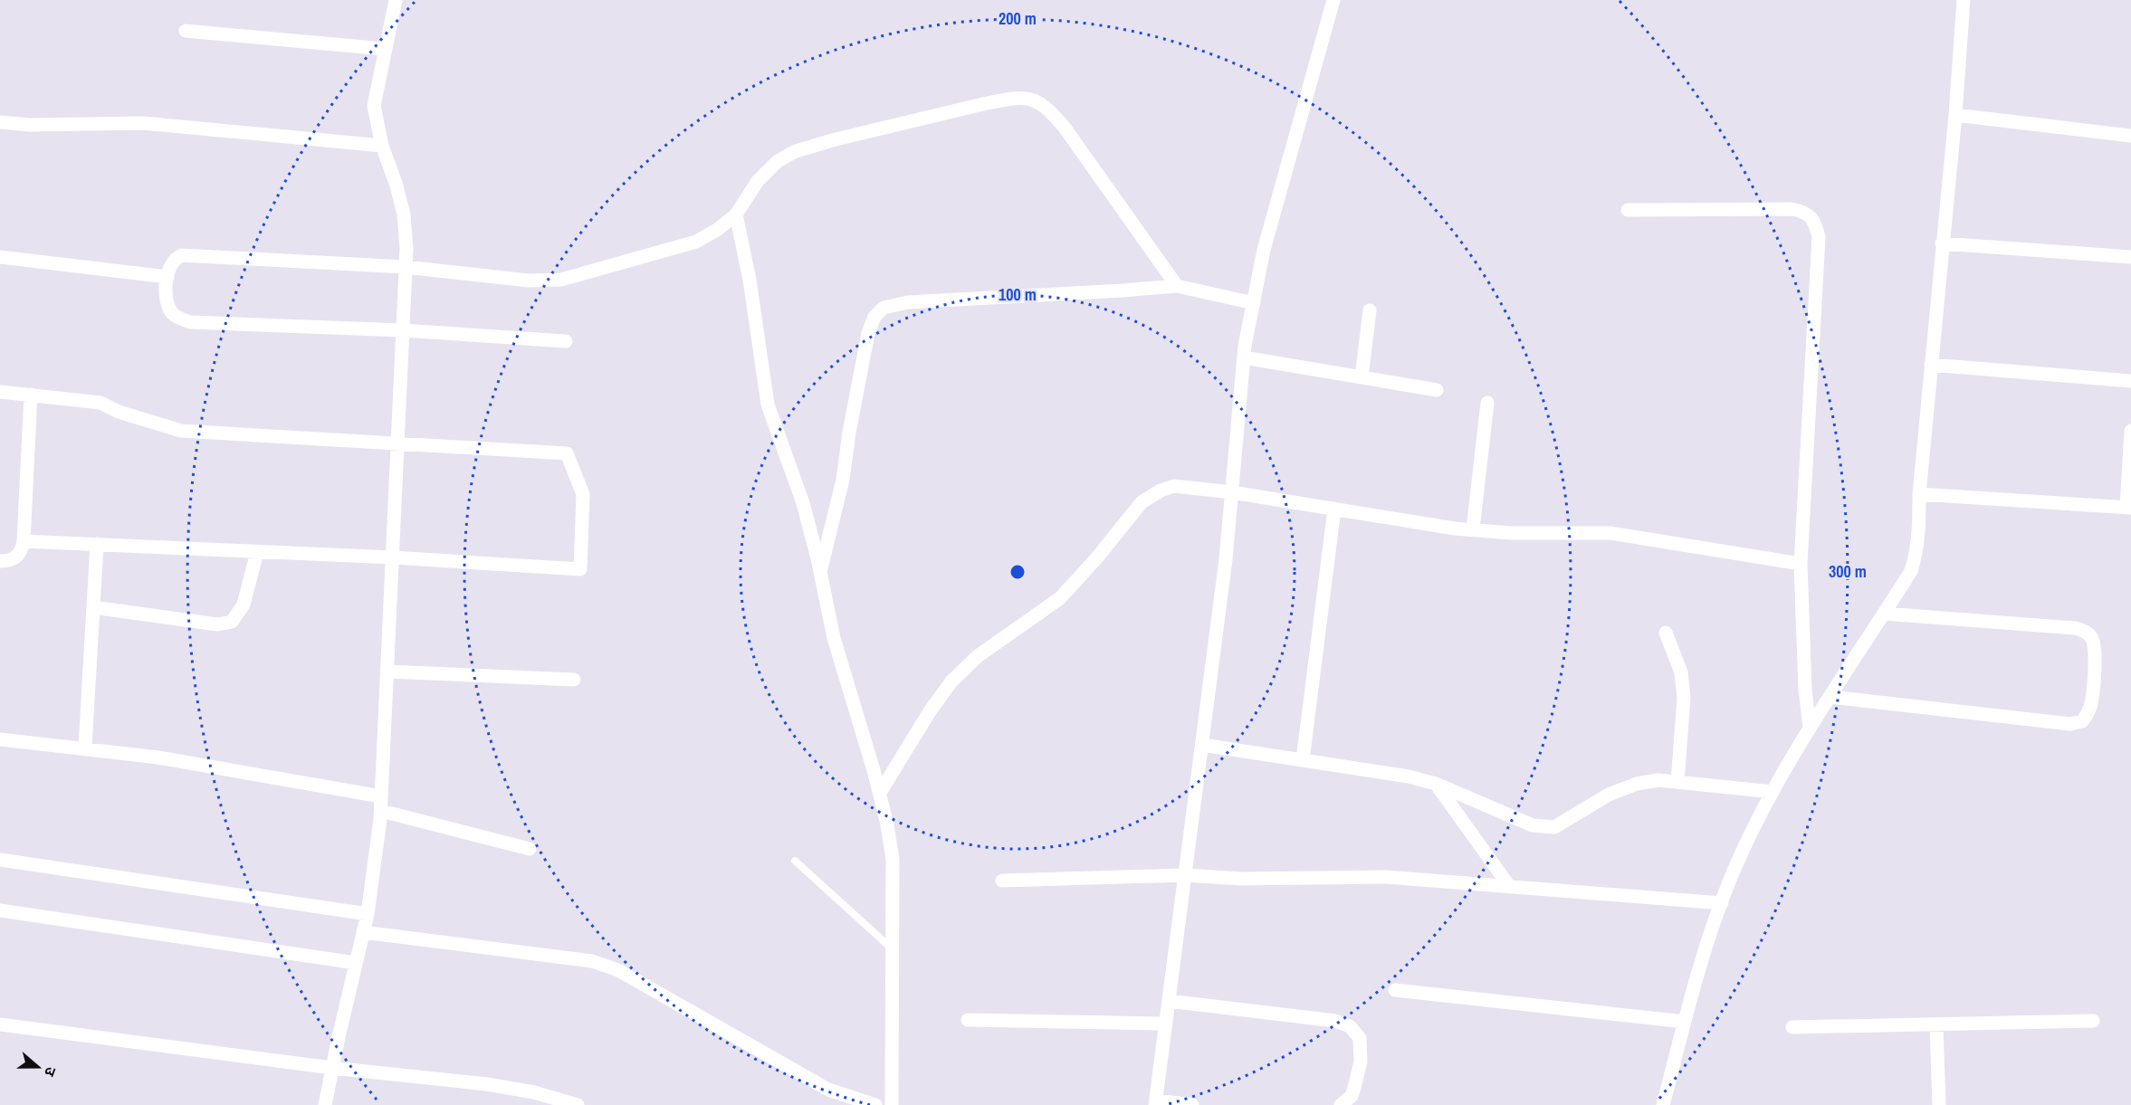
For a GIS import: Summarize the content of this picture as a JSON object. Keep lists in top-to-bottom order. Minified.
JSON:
{"north":"right","rings":["200 m","100 m","300 m"]}
